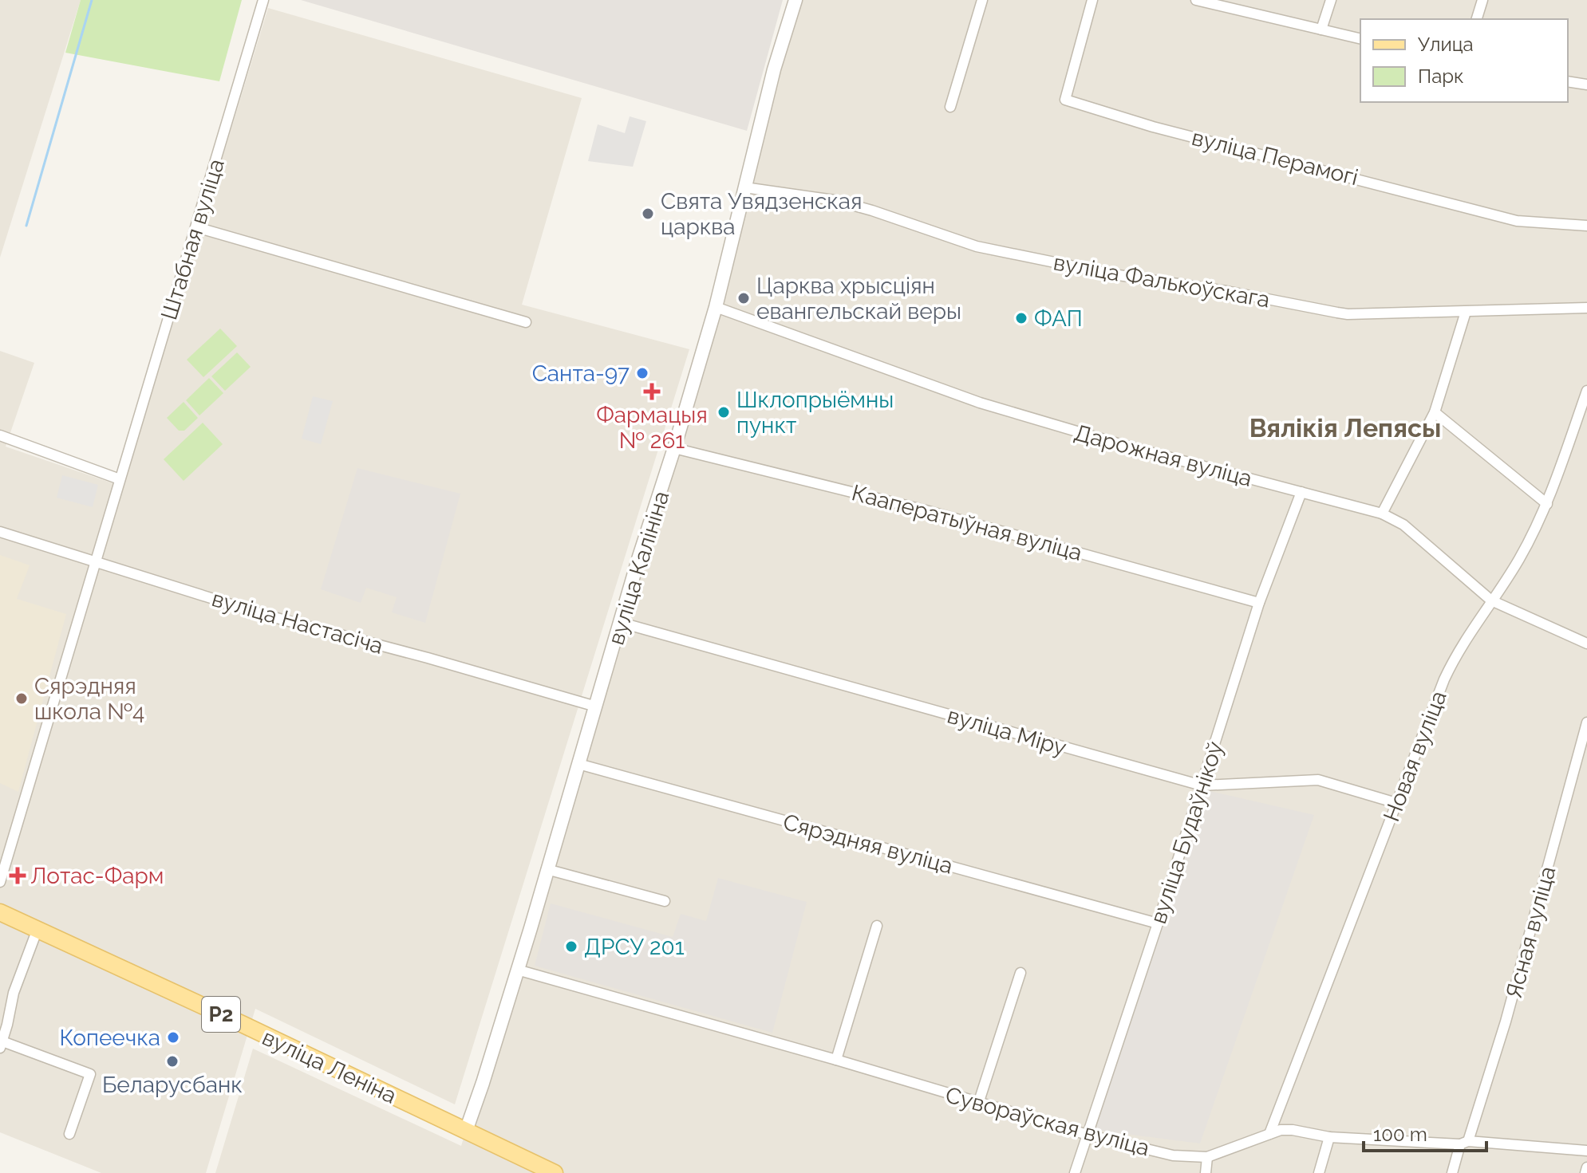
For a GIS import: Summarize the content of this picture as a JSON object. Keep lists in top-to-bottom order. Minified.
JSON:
{"streets":{"main road":["Р2","вуліца Леніна"],"street":["вуліца Перамогі","Штабная вуліца","вуліца Фалькоўскага","Дарожная вуліца","Кааператыўная вуліца","вуліца Калініна","вуліца Настасіча","вуліца Міру","Новая вуліца","вуліца Будаўнікоў","Сярэдняя вуліца","Ясная вуліца","Сувораўская вуліца"]},"crossings":[["Штабная вуліца","вуліца Настасіча"],["вуліца Фалькоўскага","вуліца Калініна"],["Дарожная вуліца","вуліца Калініна"],["Дарожная вуліца","Новая вуліца"],["Дарожная вуліца","вуліца Будаўнікоў"],["Кааператыўная вуліца","вуліца Калініна"],["Кааператыўная вуліца","вуліца Будаўнікоў"],["вуліца Калініна","вуліца Настасіча"],["вуліца Калініна","вуліца Міру"],["вуліца Калініна","Сярэдняя вуліца"],["вуліца Калініна","вуліца Леніна"],["вуліца Калініна","Сувораўская вуліца"],["вуліца Міру","Новая вуліца"],["вуліца Міру","вуліца Будаўнікоў"],["Новая вуліца","Сувораўская вуліца"],["вуліца Будаўнікоў","Сярэдняя вуліца"],["вуліца Будаўнікоў","Сувораўская вуліца"],["Ясная вуліца","Сувораўская вуліца"]],"districts":["Вялікія Лепясы"],"places":{"other":["Свята Увядзенская царква","Царква хрысціян евангельскай веры","ФАП","Санта-97","Шклопрыёмны пункт","Сярэдняя школа №4","ДРСУ 201","Копеечка","Беларусбанк"],"health":["Фармацыя № 261","Лотас-Фарм"]},"legend":["Улица","Парк"],"scale_bar":"100 m"}
